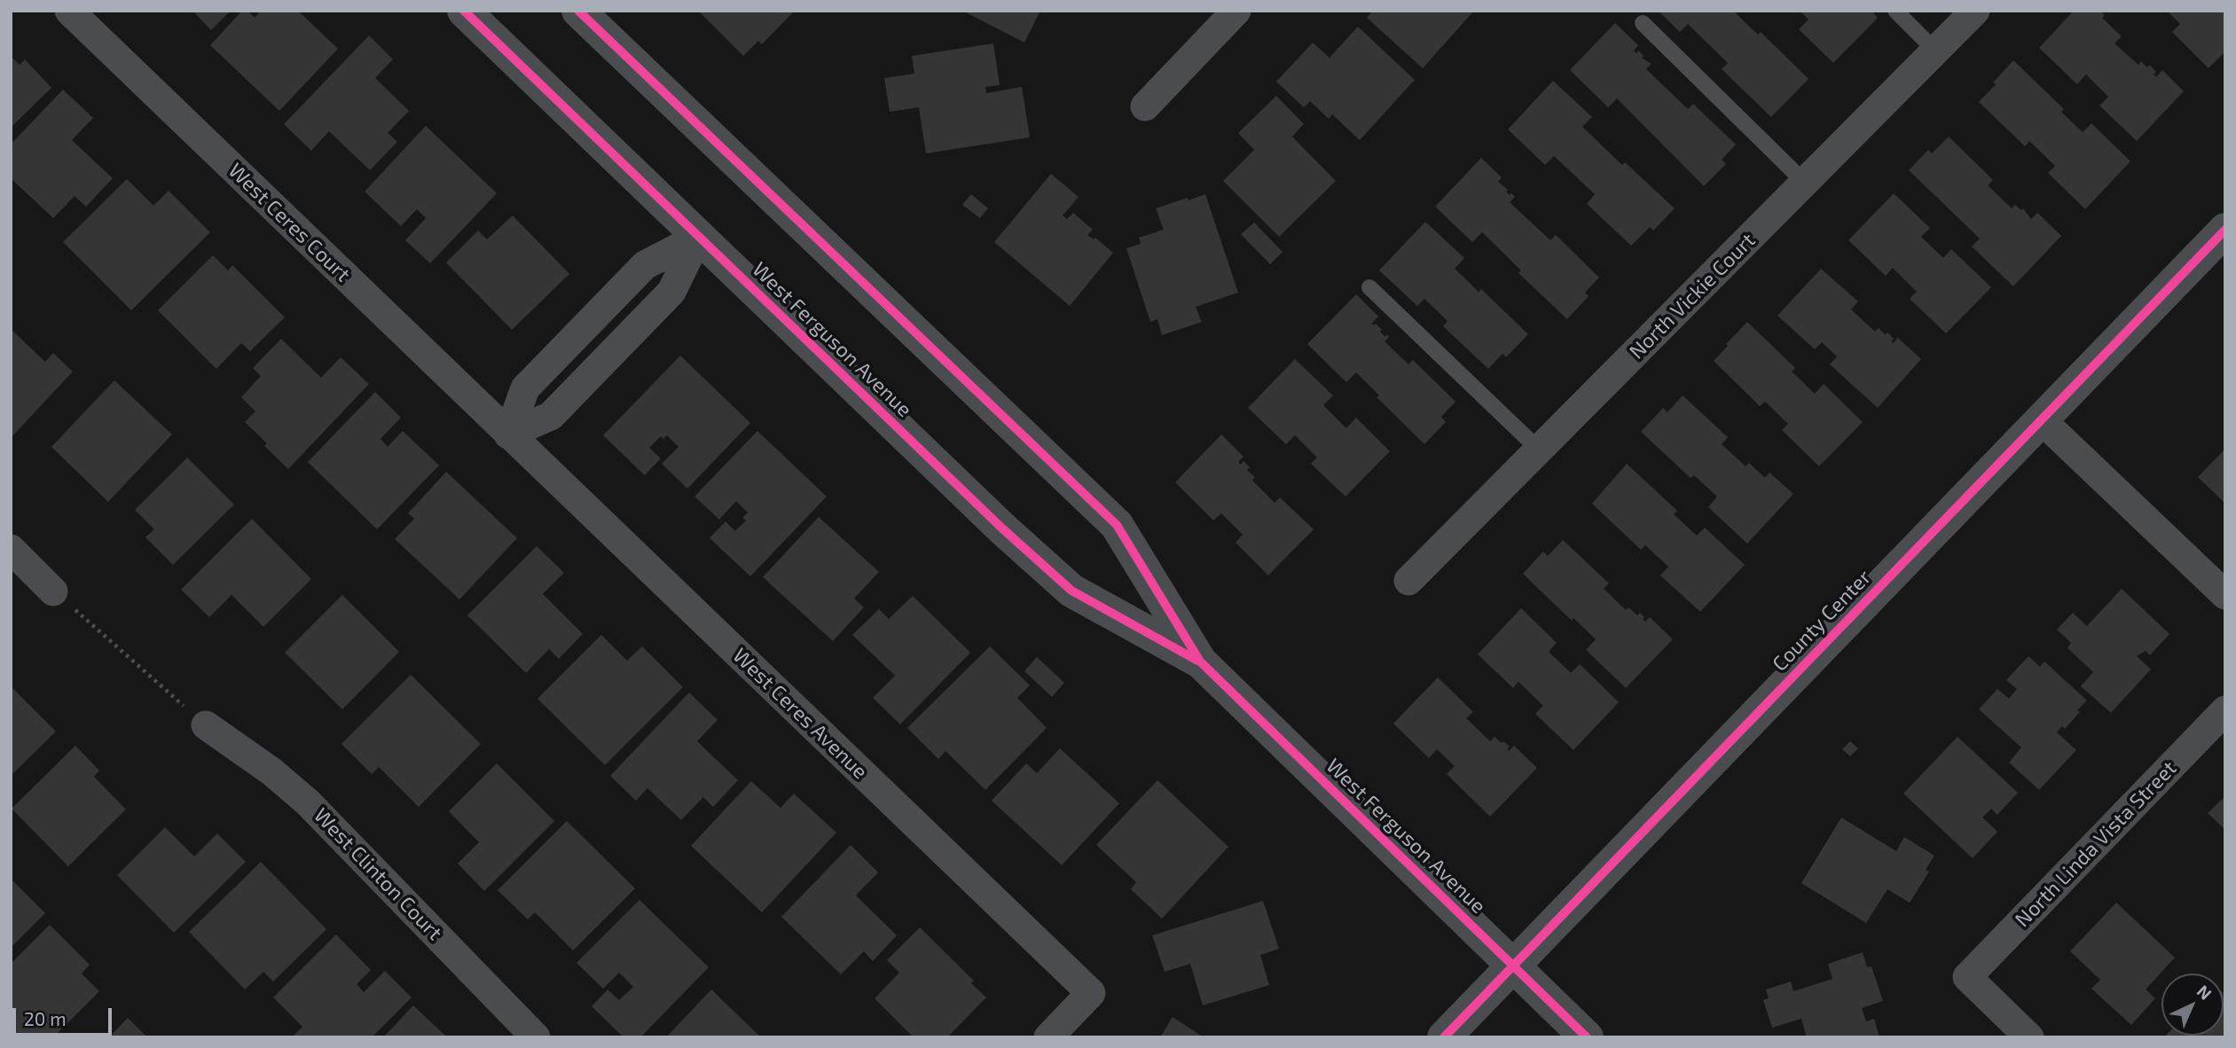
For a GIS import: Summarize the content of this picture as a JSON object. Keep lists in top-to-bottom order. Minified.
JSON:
{"streets":{"street":["West Ceres Court","North Vickie Court","West Ferguson Avenue","County Center","West Ceres Avenue","North Linda Vista Street","West Clinton Court"]},"crossings":[["West Ceres Court","West Ceres Avenue"],["West Ferguson Avenue","County Center"]],"scale_bar":"20 m","north":"top right"}
